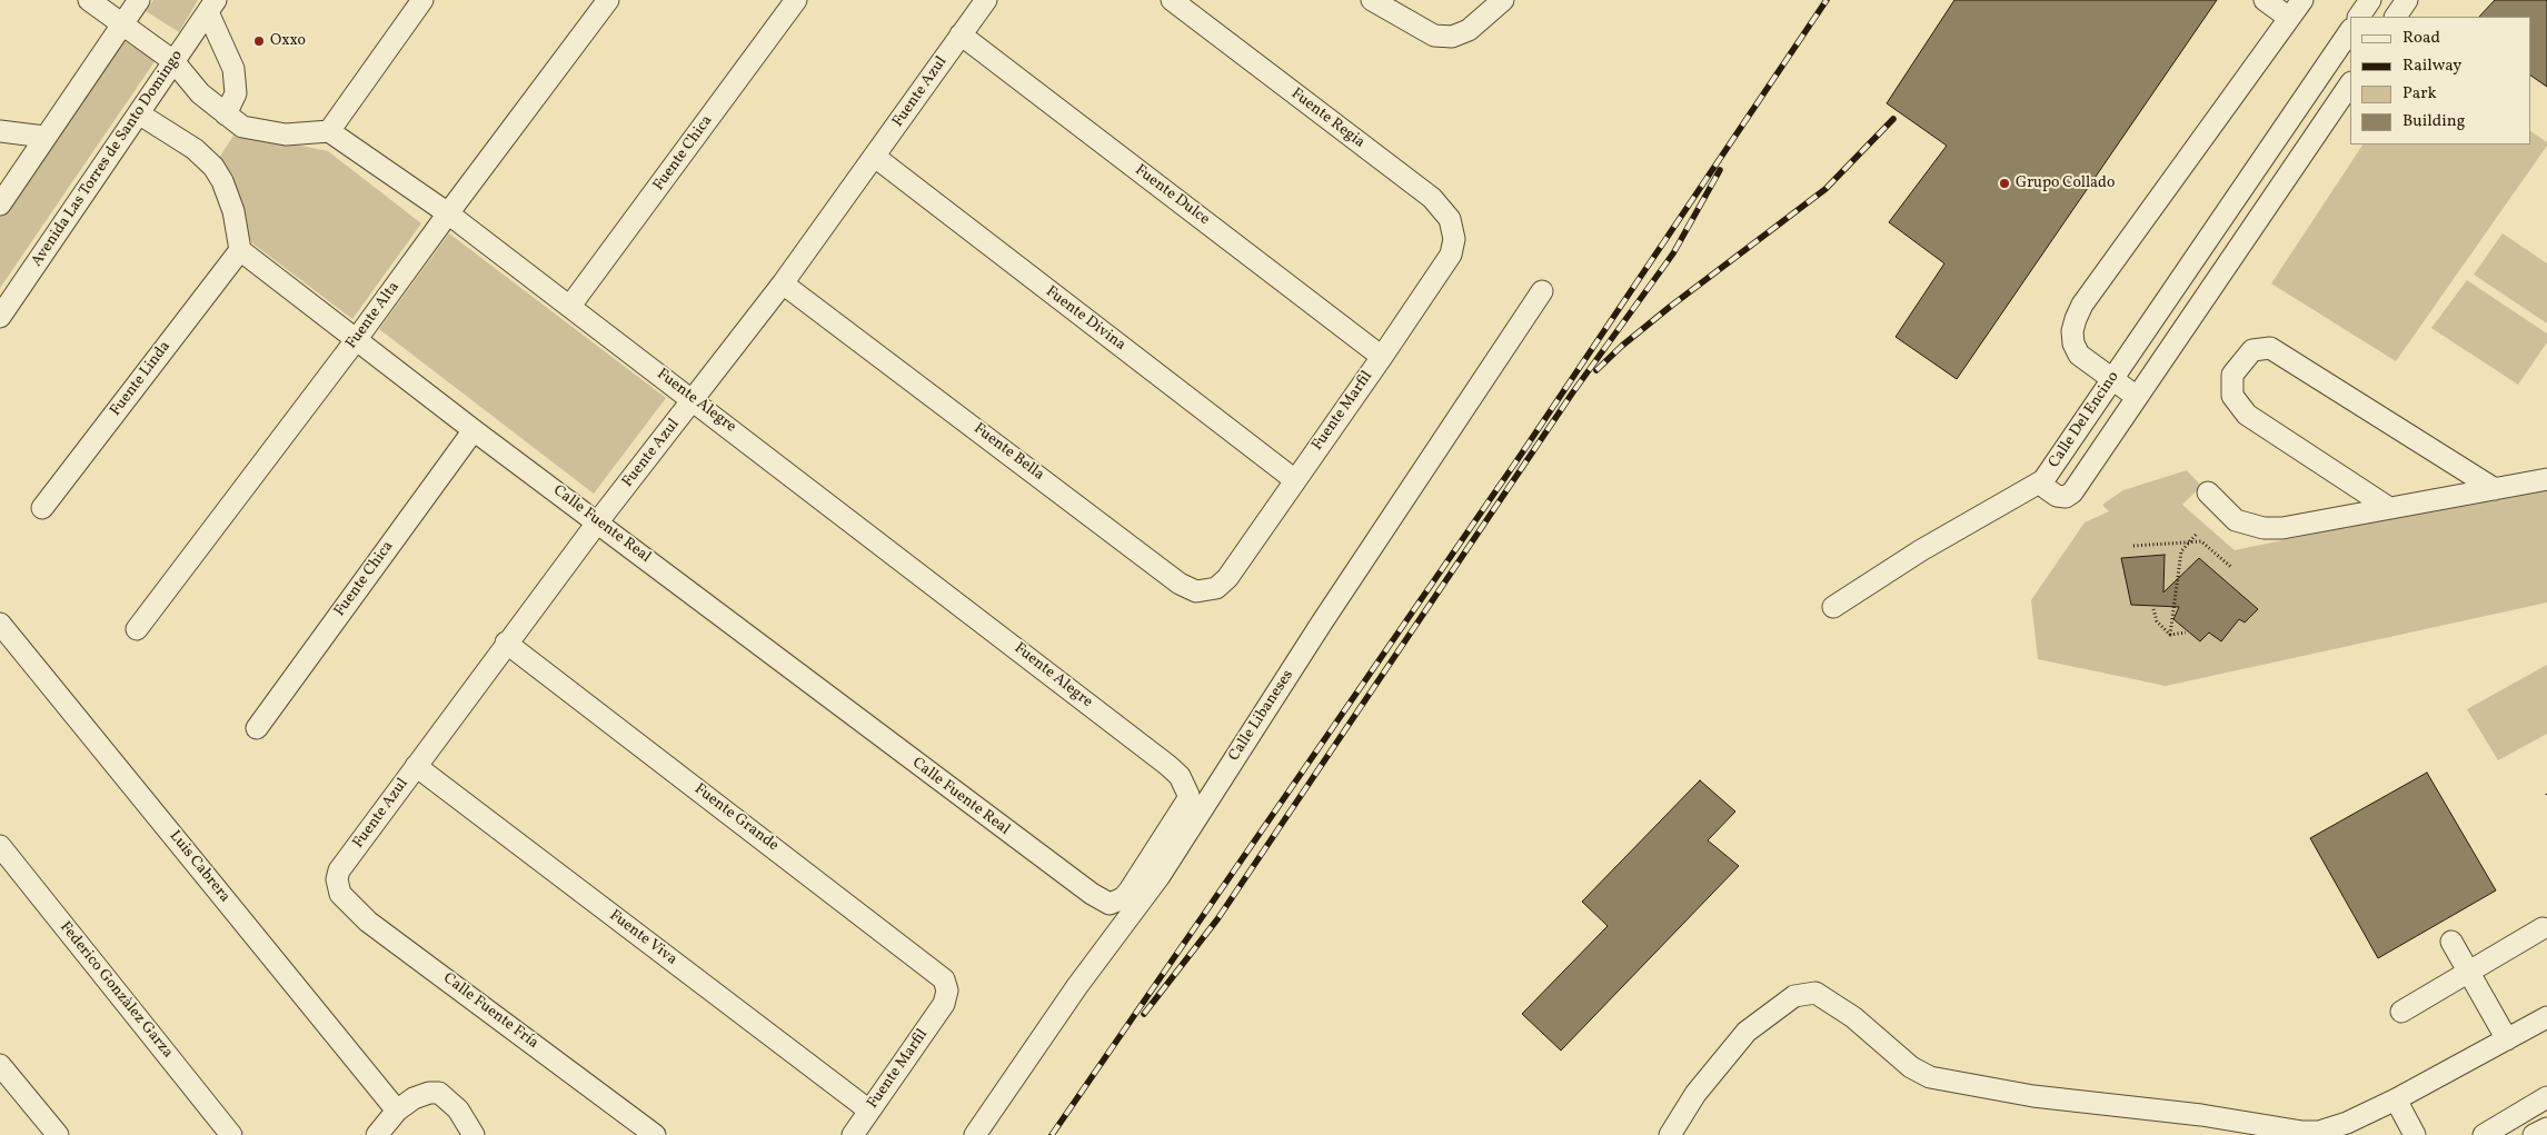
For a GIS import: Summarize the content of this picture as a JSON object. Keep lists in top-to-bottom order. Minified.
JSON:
{"streets":{"street":["Fuente Azul","Fuente Regia","Fuente Chica","Avenida Las Torres de Santo Domingo","Fuente Dulce","Fuente Alta","Fuente Divina","Fuente Linda","Fuente Alegre","Fuente Marfil","Calle Del Encino","Fuente Bella","Calle Fuente Real","Calle Libaneses","Fuente Grande","Luis Cabrera","Fuente Viva","Federico Gonzàlez Garza","Calle Fuente Fría"]},"crossings":[["Fuente Azul","Fuente Dulce"],["Fuente Azul","Fuente Divina"],["Fuente Azul","Fuente Alegre"],["Fuente Azul","Fuente Bella"],["Fuente Azul","Calle Fuente Real"],["Fuente Azul","Fuente Grande"],["Fuente Azul","Fuente Viva"],["Fuente Azul","Calle Fuente Fría"],["Fuente Regia","Fuente Marfil"],["Fuente Chica","Fuente Alegre"],["Fuente Chica","Calle Fuente Real"],["Fuente Dulce","Fuente Marfil"],["Fuente Alta","Fuente Alegre"],["Fuente Alta","Calle Fuente Real"],["Fuente Divina","Fuente Marfil"],["Fuente Linda","Calle Fuente Real"],["Fuente Alegre","Calle Fuente Real"],["Fuente Marfil","Fuente Bella"],["Fuente Marfil","Fuente Grande"],["Fuente Marfil","Fuente Viva"]],"places":["Oxxo","Grupo Collado"],"legend":["Road","Railway","Park","Building"]}
